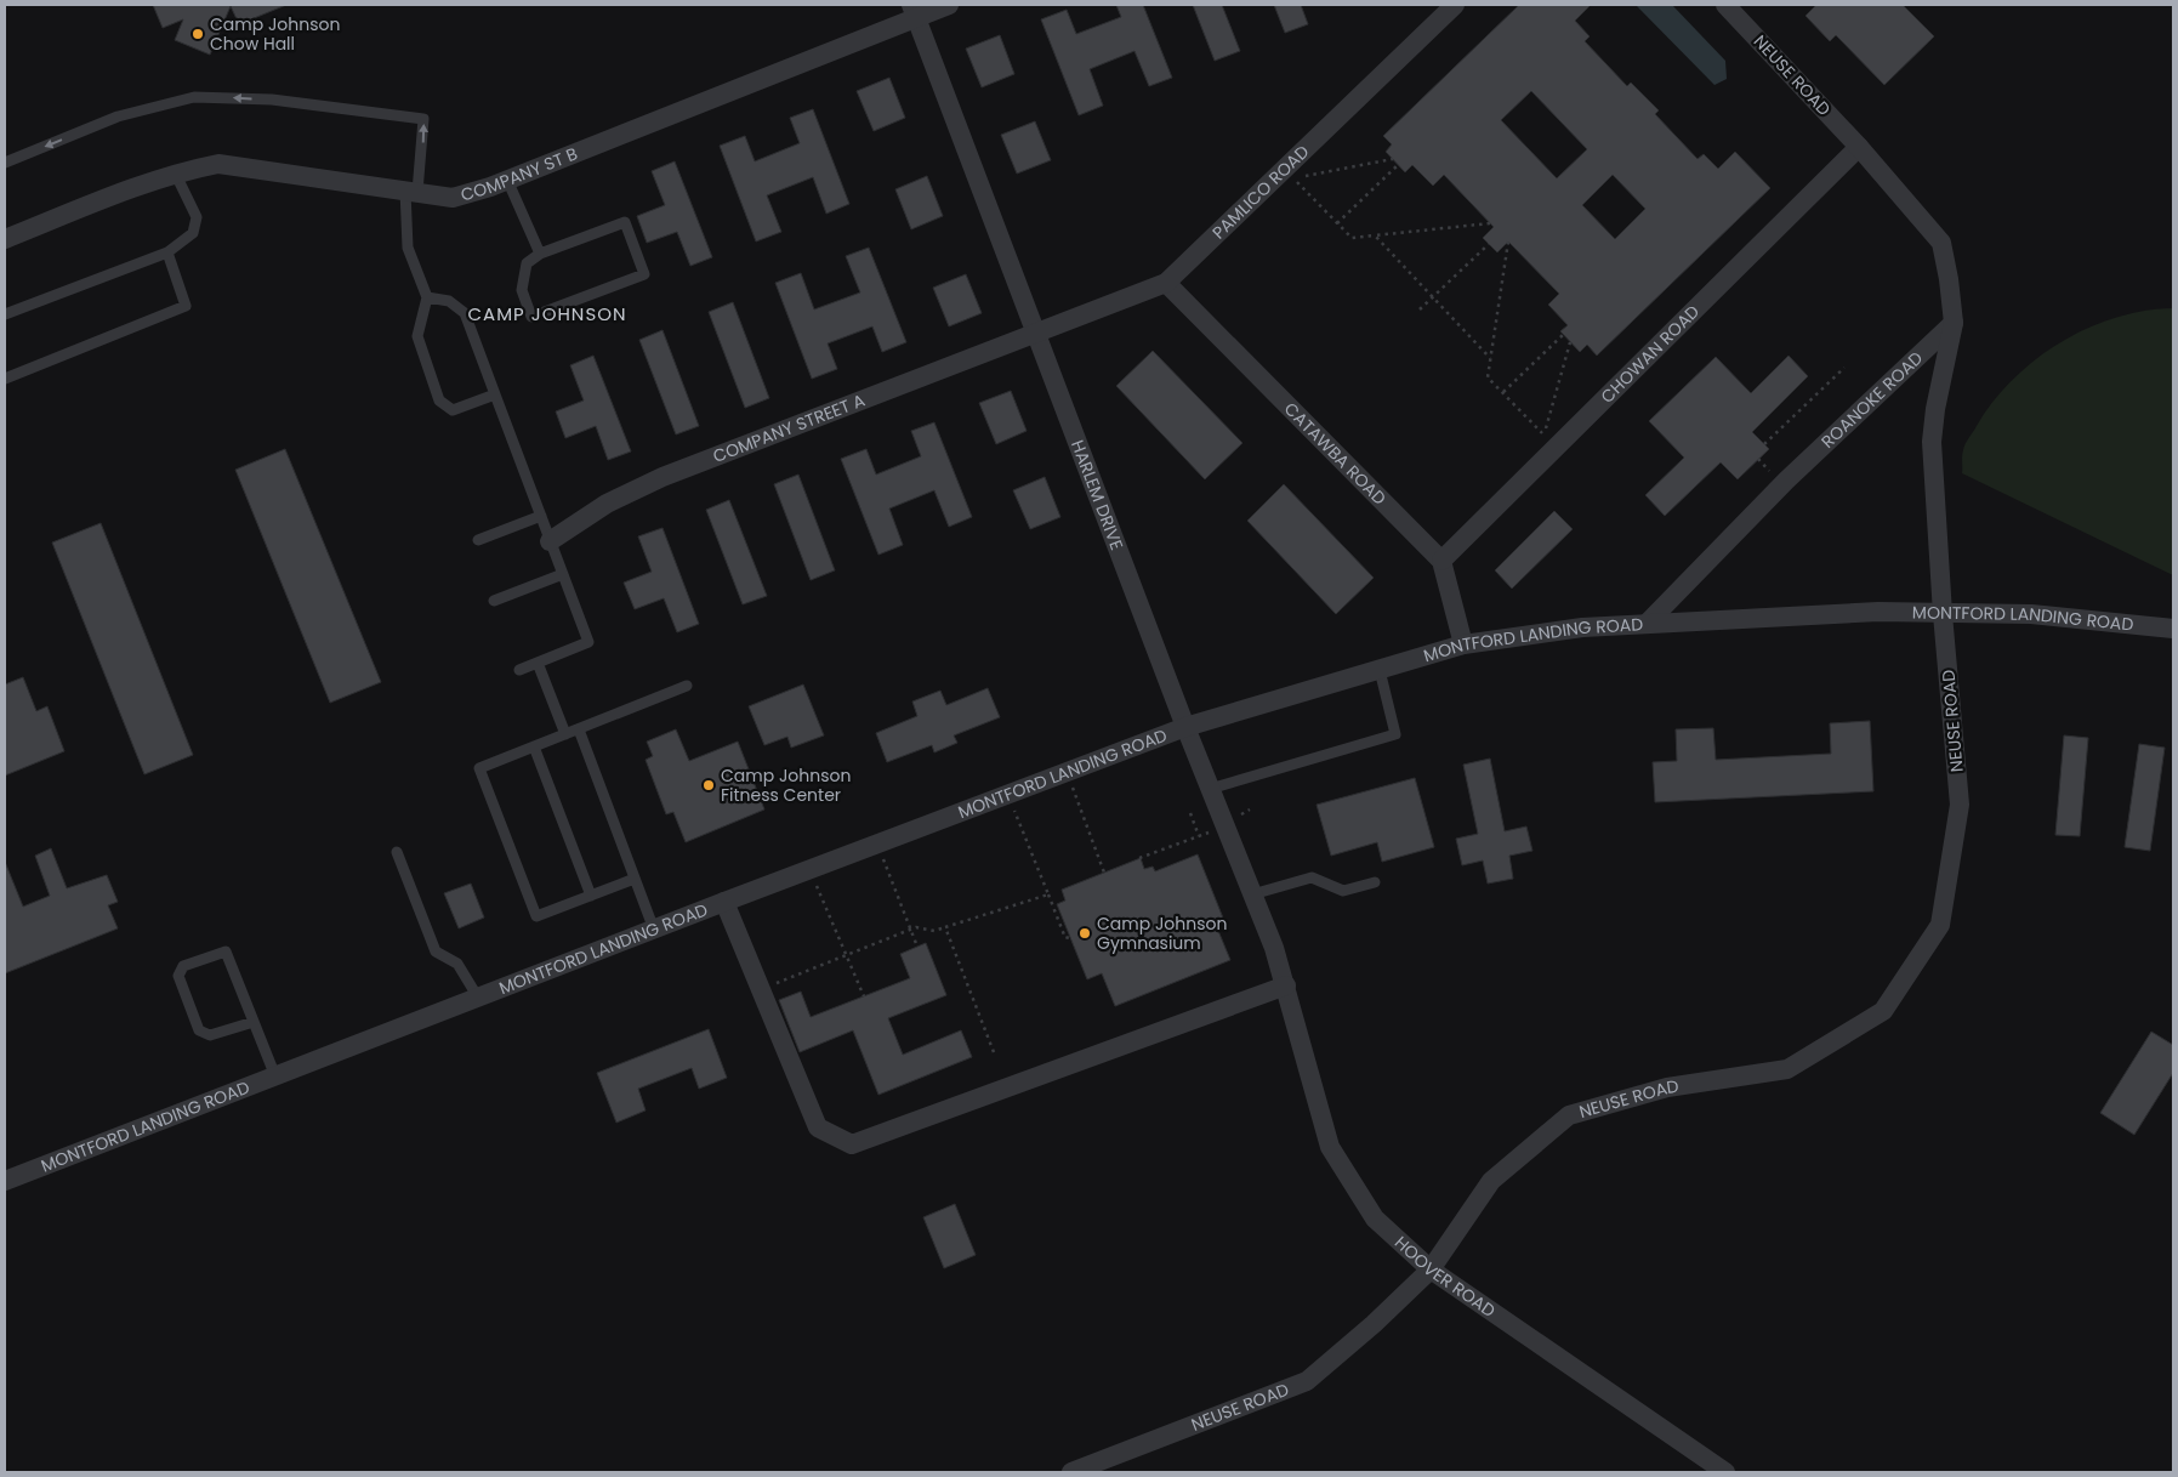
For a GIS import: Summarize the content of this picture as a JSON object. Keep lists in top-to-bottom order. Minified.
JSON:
{"streets":{"street":["NEUSE ROAD","COMPANY ST B","PAMLICO ROAD","CHOWAN ROAD","ROANOKE ROAD","COMPANY STREET A","CATAWBA ROAD","HARLEM DRIVE","MONTFORD LANDING ROAD","HOOVER ROAD"]},"crossings":[["NEUSE ROAD","CHOWAN ROAD"],["NEUSE ROAD","ROANOKE ROAD"],["NEUSE ROAD","MONTFORD LANDING ROAD"],["NEUSE ROAD","HOOVER ROAD"],["COMPANY ST B","HARLEM DRIVE"],["PAMLICO ROAD","COMPANY STREET A"],["PAMLICO ROAD","CATAWBA ROAD"],["PAMLICO ROAD","HARLEM DRIVE"],["CHOWAN ROAD","CATAWBA ROAD"],["ROANOKE ROAD","MONTFORD LANDING ROAD"],["COMPANY STREET A","HARLEM DRIVE"],["HARLEM DRIVE","MONTFORD LANDING ROAD"],["HARLEM DRIVE","HOOVER ROAD"]],"districts":["CAMP JOHNSON"],"places":["Camp Johnson Chow Hall","Camp Johnson Fitness Center","Camp Johnson Gymnasium"]}
